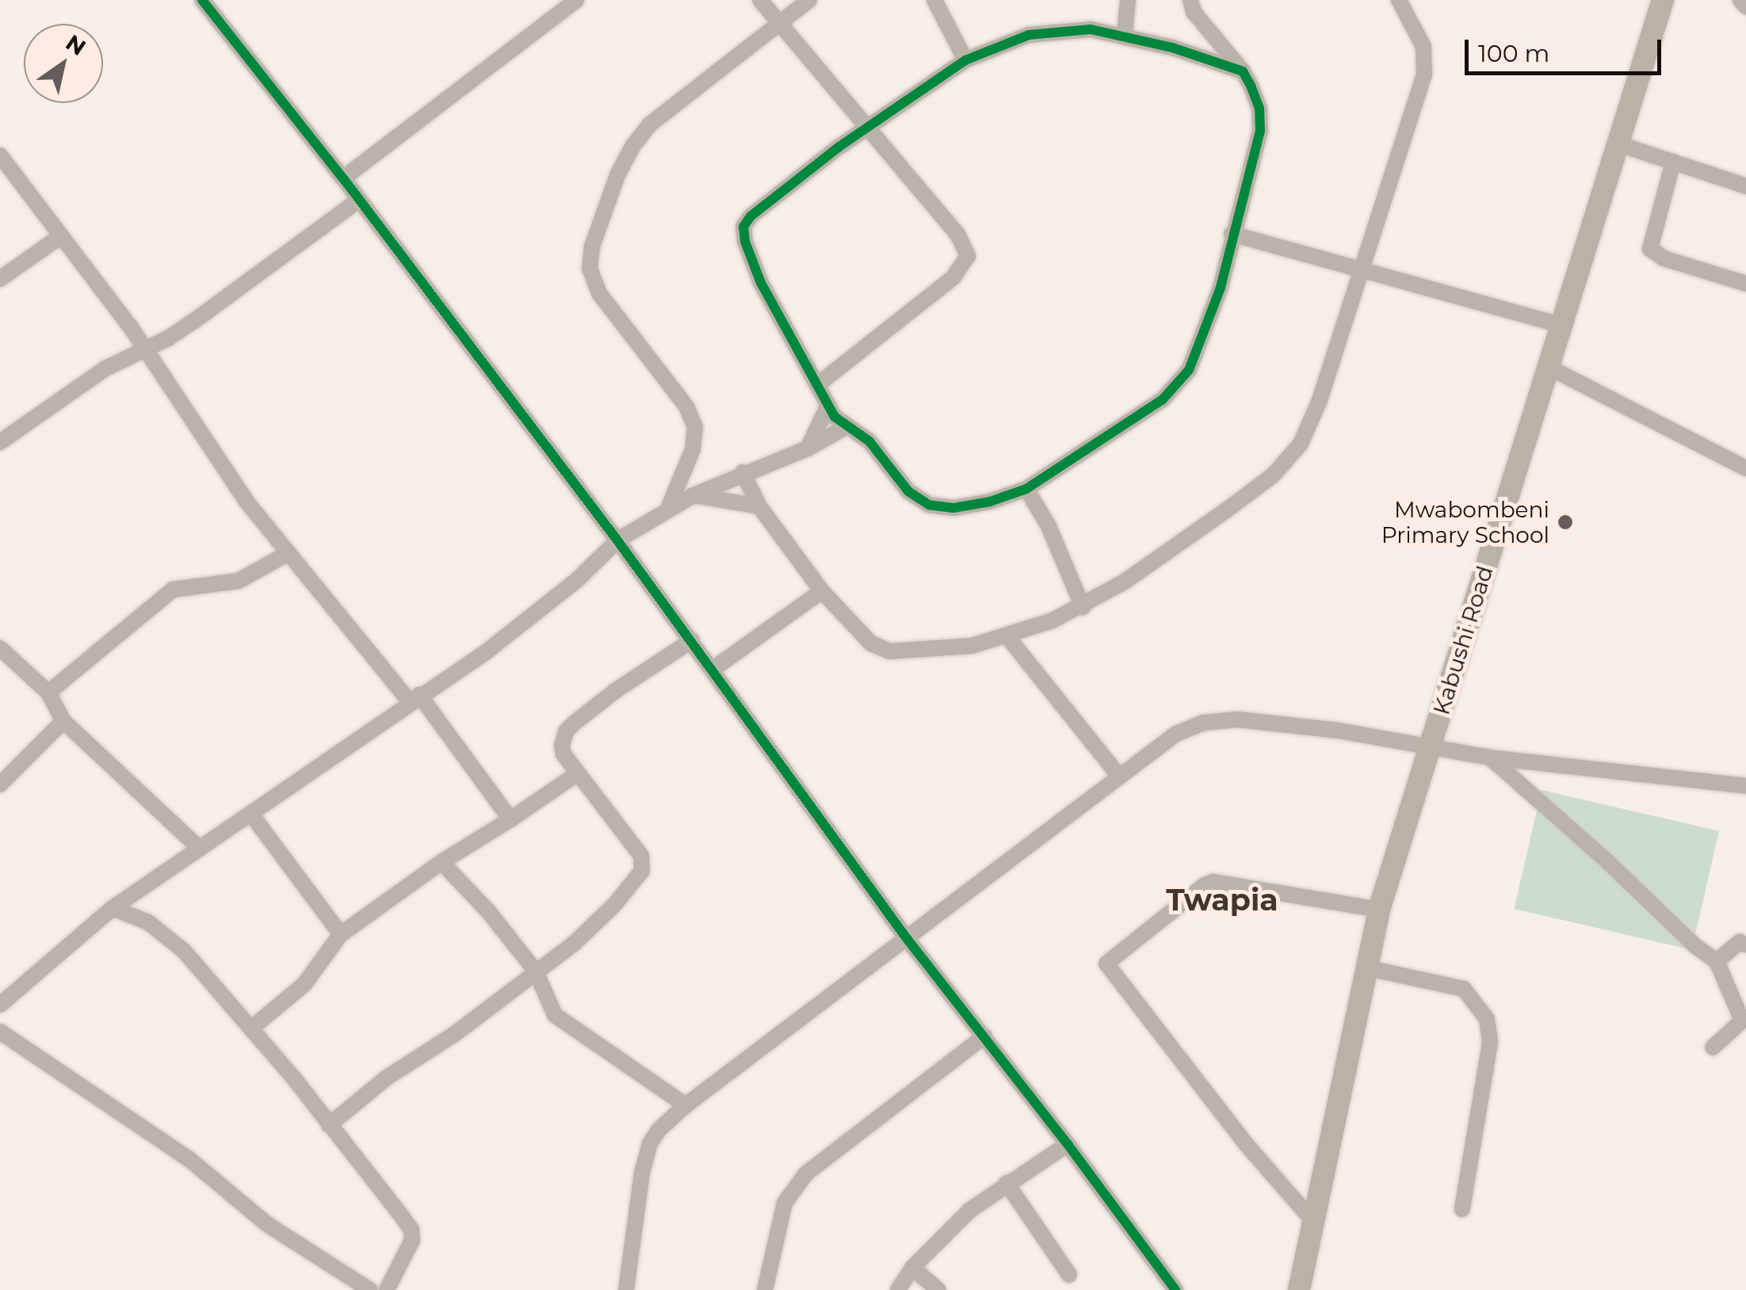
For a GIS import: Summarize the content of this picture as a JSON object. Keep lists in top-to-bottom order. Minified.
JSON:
{"streets":{"main road":["Kabushi Road"]},"districts":["Twapia"],"places":["Mwabombeni Primary School"],"scale_bar":"100 m","north":"top right"}
